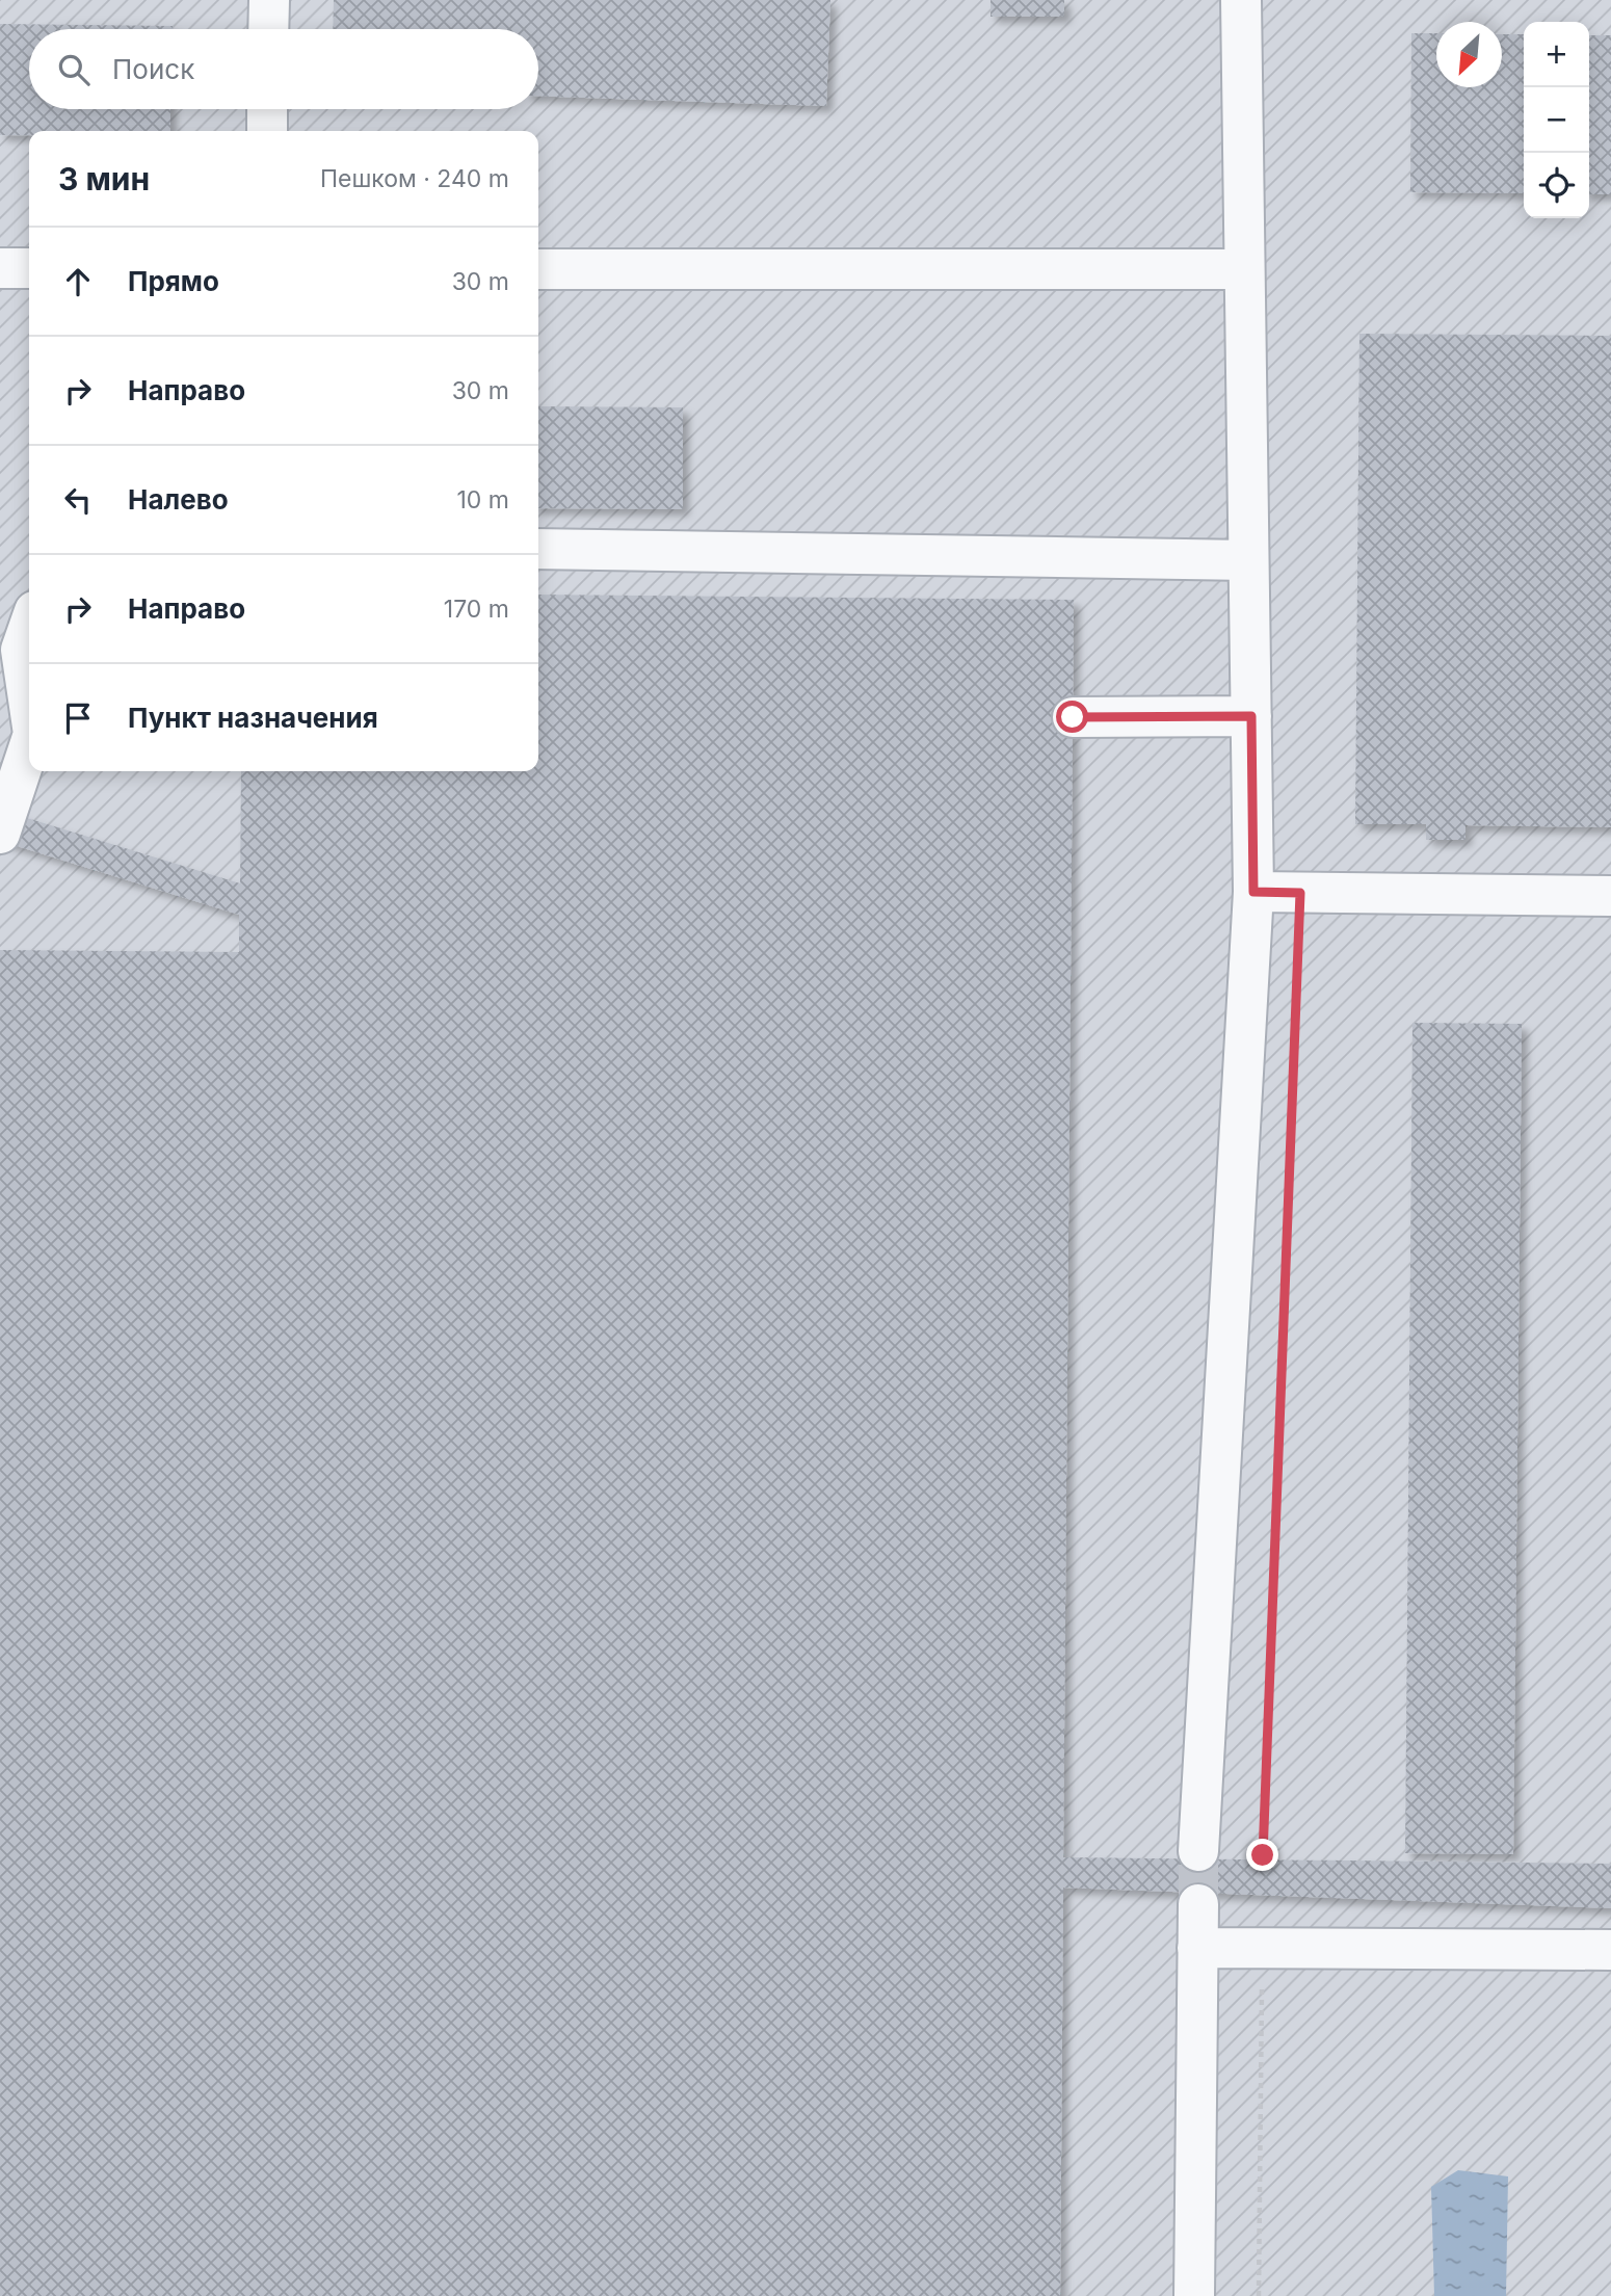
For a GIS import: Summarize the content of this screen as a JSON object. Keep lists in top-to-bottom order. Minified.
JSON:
{"north":"bottom left","page":{"map_buttons":["+","−"],"search":"Поиск","heading":["3 мин","Пешком · 240 m"],"list":[["Прямо","30 m"],["Направо","30 m"],["Налево","10 m"],["Направо","170 m"],"Пункт назначения"]}}
